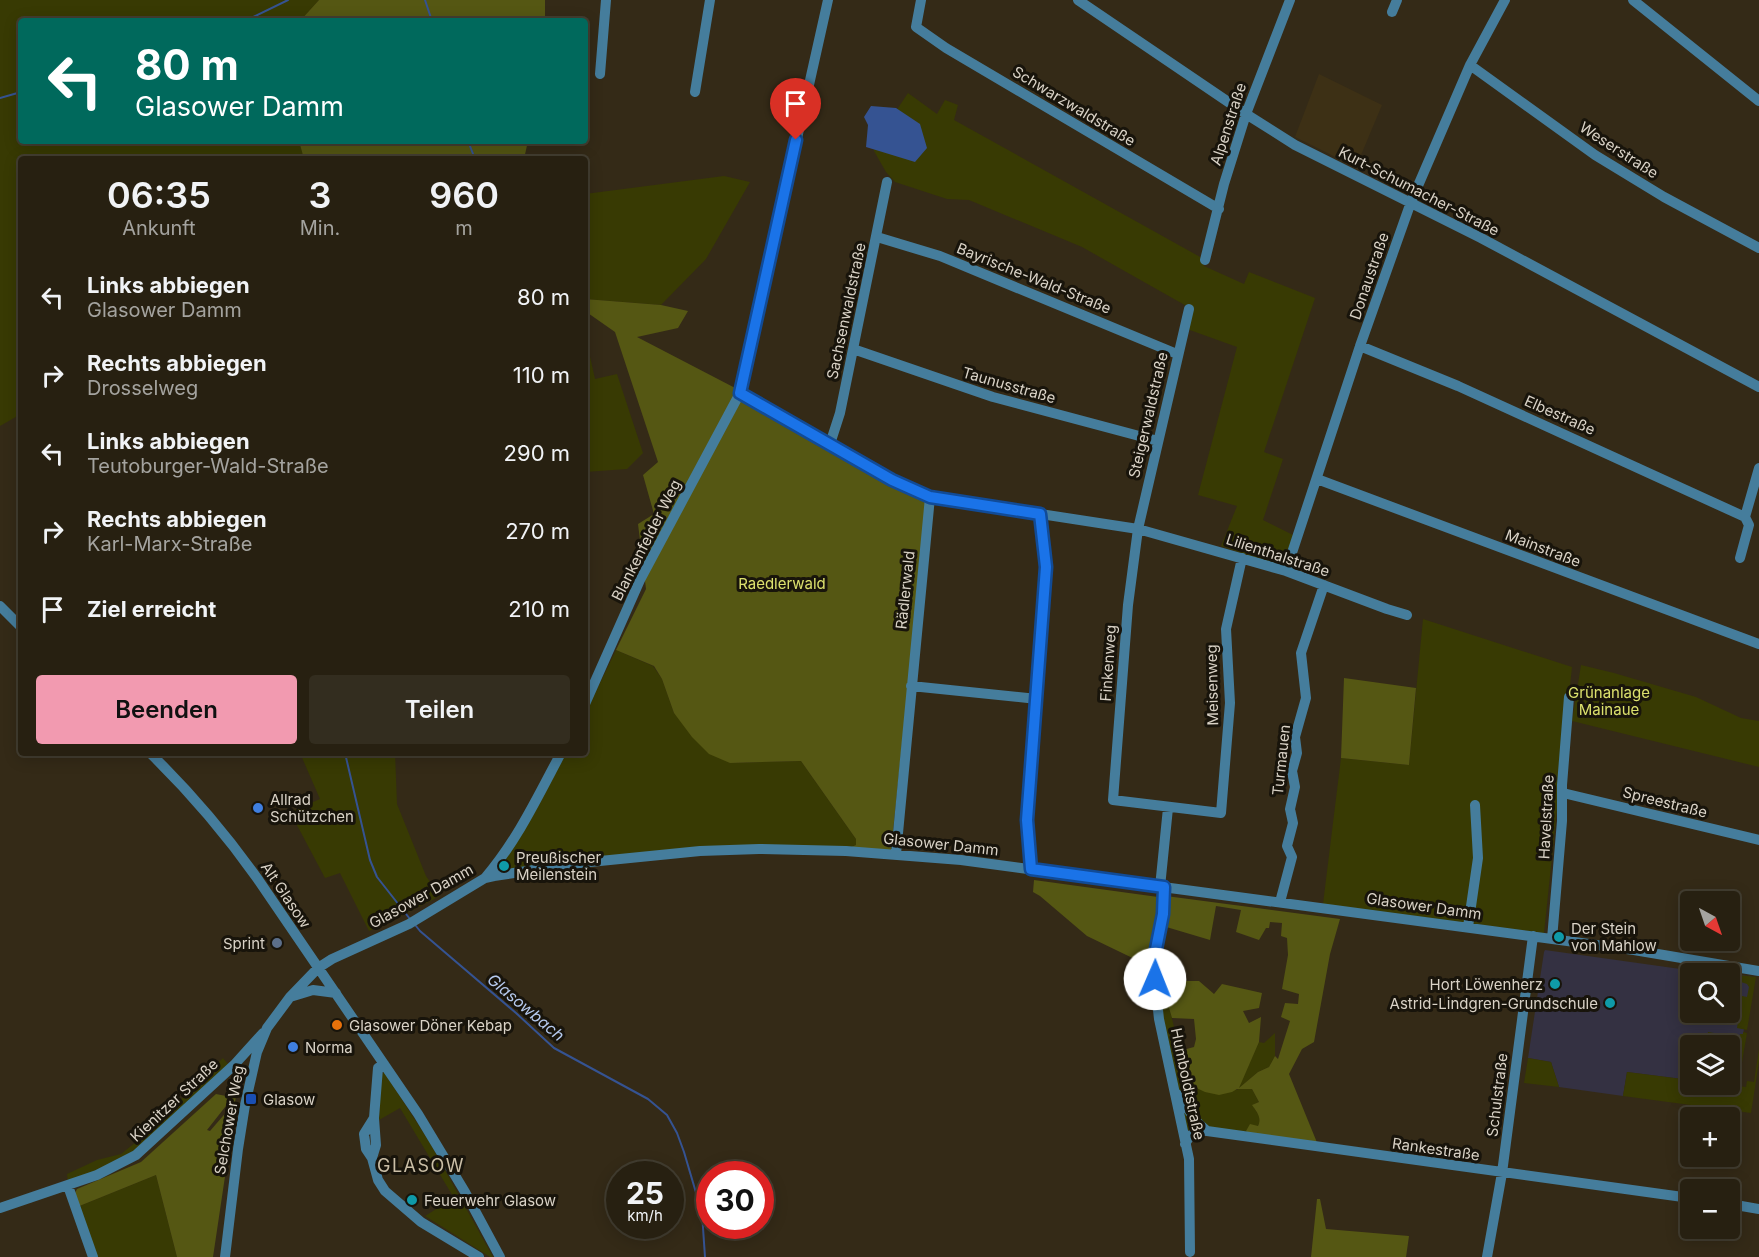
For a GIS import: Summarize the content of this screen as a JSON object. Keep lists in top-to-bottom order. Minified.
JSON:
{"streets":{"street":["Schwarzwaldstraße","Alpenstraße","Weserstraße","Kurt-Schumacher-Straße","Donaustraße","Bayrische-Wald-Straße","Sachsenwaldstraße","Taunusstraße","Steigerwaldstraße","Elbestraße","Blankenfelder Weg","Mainstraße","Lilienthalstraße","Rädlerwald","Finkenweg","Meisenweg","Turmauen","Spreestraße","Havelstraße","Glasower Damm","Alt Glasow","Humboldtstraße","Schulstraße","Kienitzer Straße","Selchower Weg","Rankestraße"]},"crossings":[["Schwarzwaldstraße","Alpenstraße"],["Alpenstraße","Kurt-Schumacher-Straße"],["Weserstraße","Donaustraße"],["Kurt-Schumacher-Straße","Donaustraße"],["Donaustraße","Elbestraße"],["Donaustraße","Mainstraße"],["Donaustraße","Lilienthalstraße"],["Bayrische-Wald-Straße","Sachsenwaldstraße"],["Bayrische-Wald-Straße","Steigerwaldstraße"],["Sachsenwaldstraße","Taunusstraße"],["Sachsenwaldstraße","Lilienthalstraße"],["Taunusstraße","Steigerwaldstraße"],["Steigerwaldstraße","Lilienthalstraße"],["Steigerwaldstraße","Finkenweg"],["Blankenfelder Weg","Lilienthalstraße"],["Lilienthalstraße","Rädlerwald"],["Lilienthalstraße","Finkenweg"],["Lilienthalstraße","Meisenweg"],["Lilienthalstraße","Turmauen"],["Rädlerwald","Glasower Damm"],["Finkenweg","Meisenweg"],["Finkenweg","Humboldtstraße"],["Meisenweg","Humboldtstraße"],["Turmauen","Glasower Damm"],["Spreestraße","Havelstraße"],["Havelstraße","Glasower Damm"],["Glasower Damm","Alt Glasow"],["Glasower Damm","Humboldtstraße"],["Glasower Damm","Schulstraße"],["Glasower Damm","Selchower Weg"],["Alt Glasow","Selchower Weg"],["Schulstraße","Rankestraße"],["Kienitzer Straße","Selchower Weg"]],"districts":["GLASOW"],"water":["Glasowbach"],"parks":["Raedlerwald","Grünanlage Mainaue"],"places":{"other":["Allrad Schützchen","Preußischer Meilenstein","Der Stein von Mahlow","Sprint","Hort Löwenherz","Astrid-Lindgren-Grundschule","Glasower Döner Kebap","Norma","Feuerwehr Glasow"],"transit":["Glasow"]},"north":"bottom right","page":{"turn":["80 m","Glasower Damm"],"eta":["06:35","Ankunft","3","Min.","960","m"],"list":[{"name":"Links abbiegen","note":"Glasower Damm","value":"80 m"},{"name":"Rechts abbiegen","note":"Drosselweg","value":"110 m"},{"name":"Links abbiegen","note":"Teutoburger-Wald-Straße","value":"290 m"},{"name":"Rechts abbiegen","note":"Karl-Marx-Straße","value":"270 m"},{"name":"Ziel erreicht","value":"210 m"}],"buttons":["Beenden","Teilen"],"map_buttons":["+","−"],"speed":"25 km/h","limit":"30"}}
